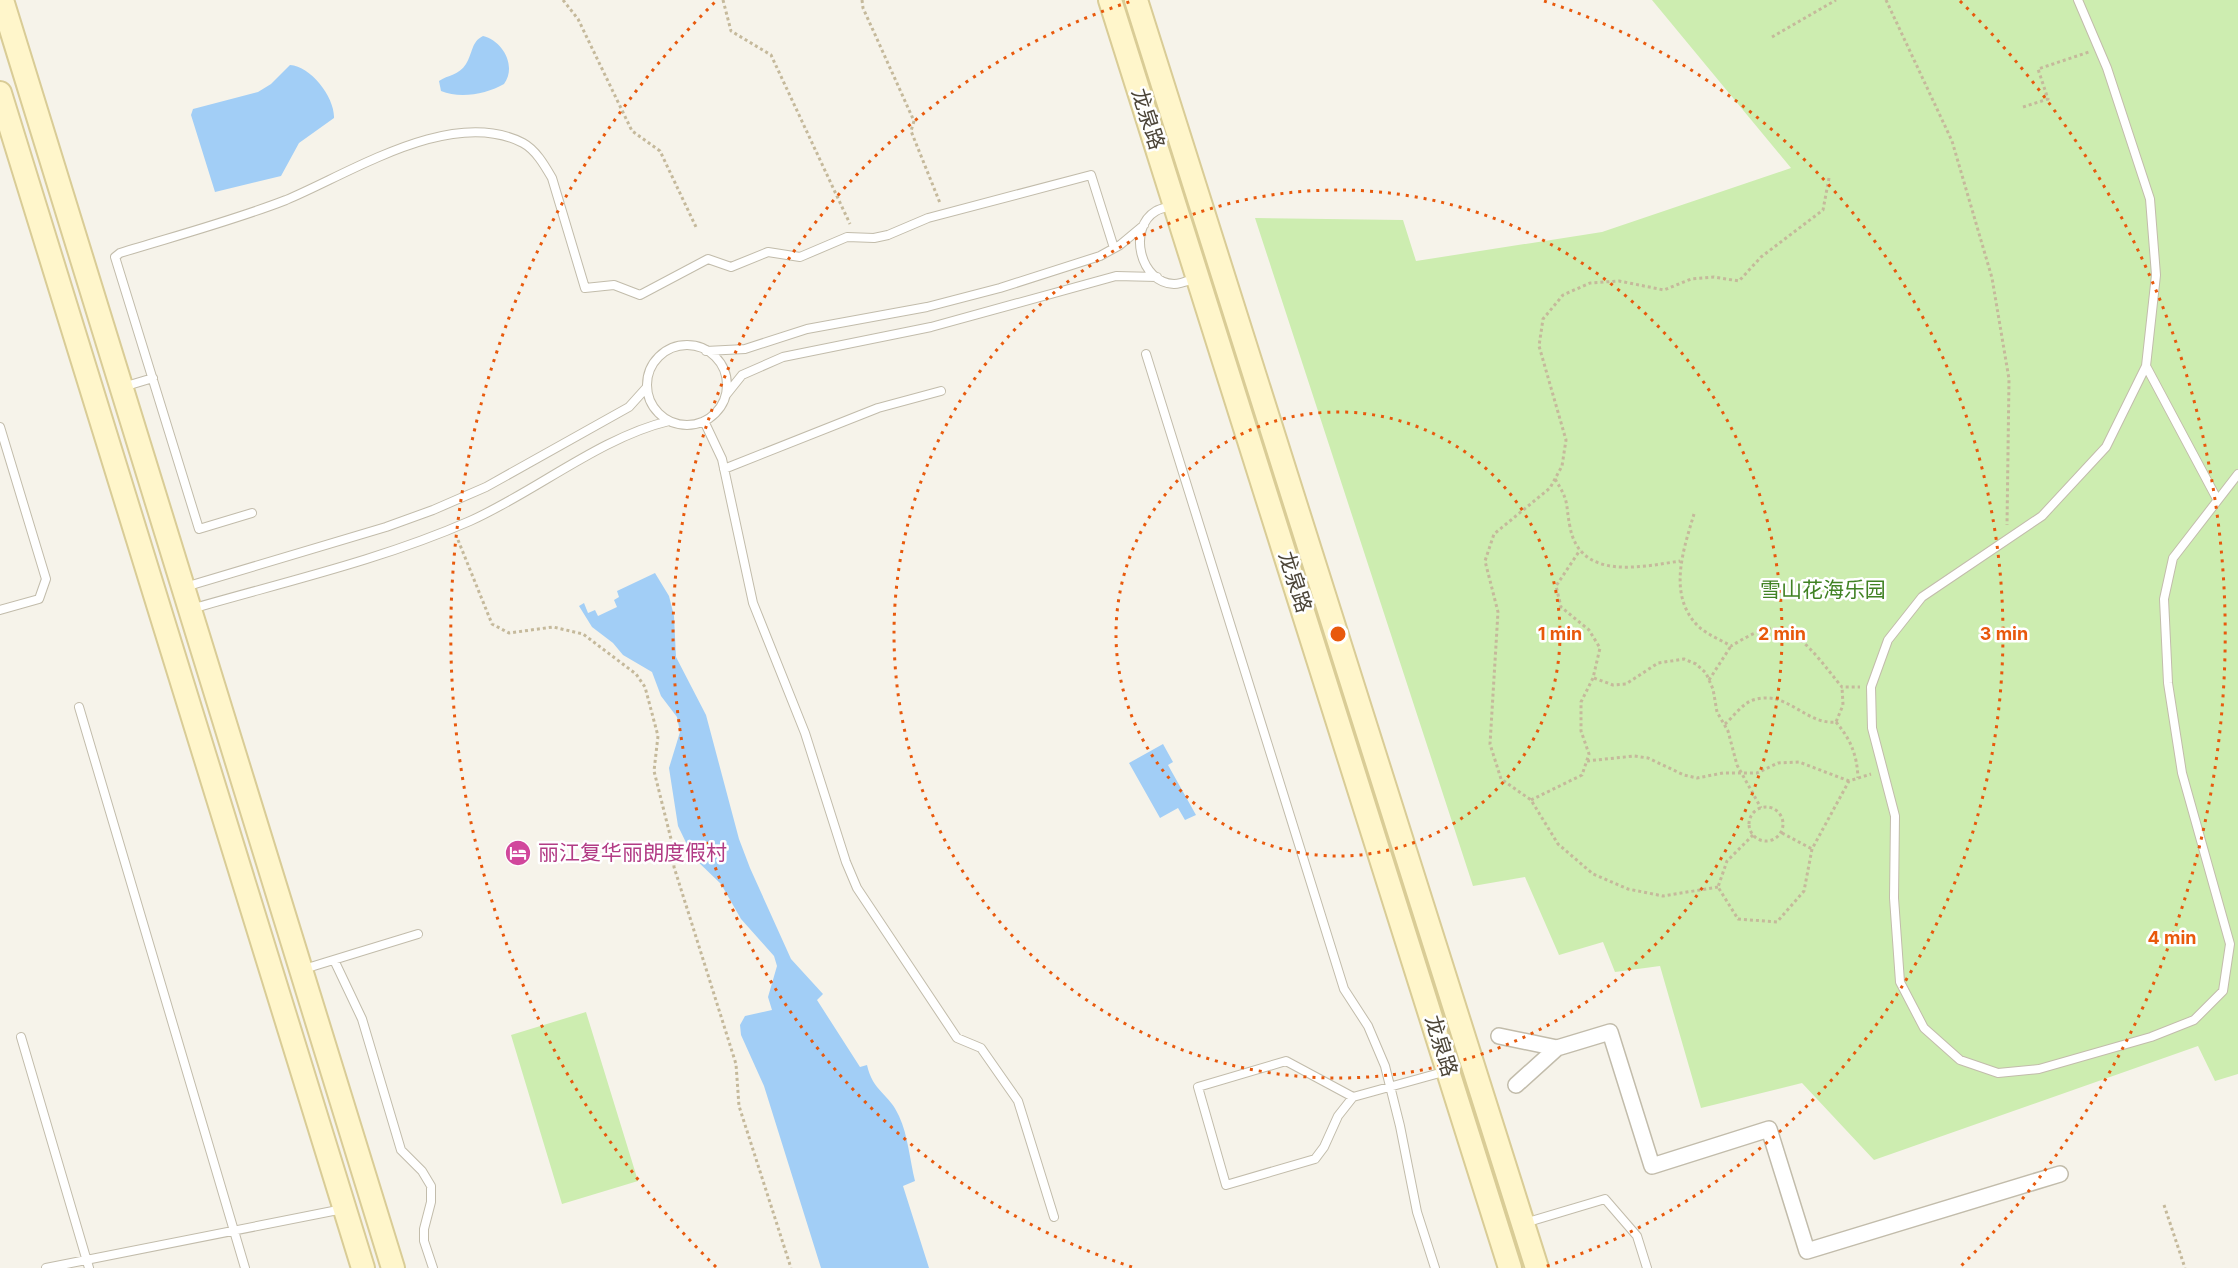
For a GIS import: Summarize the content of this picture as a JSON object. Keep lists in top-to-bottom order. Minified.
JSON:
{"streets":{"main road":["龙泉路"]},"parks":["雪山花海乐园"],"places":{"hotel":["丽江复华丽朗度假村"]},"rings":["1 min","2 min","3 min","4 min"]}
